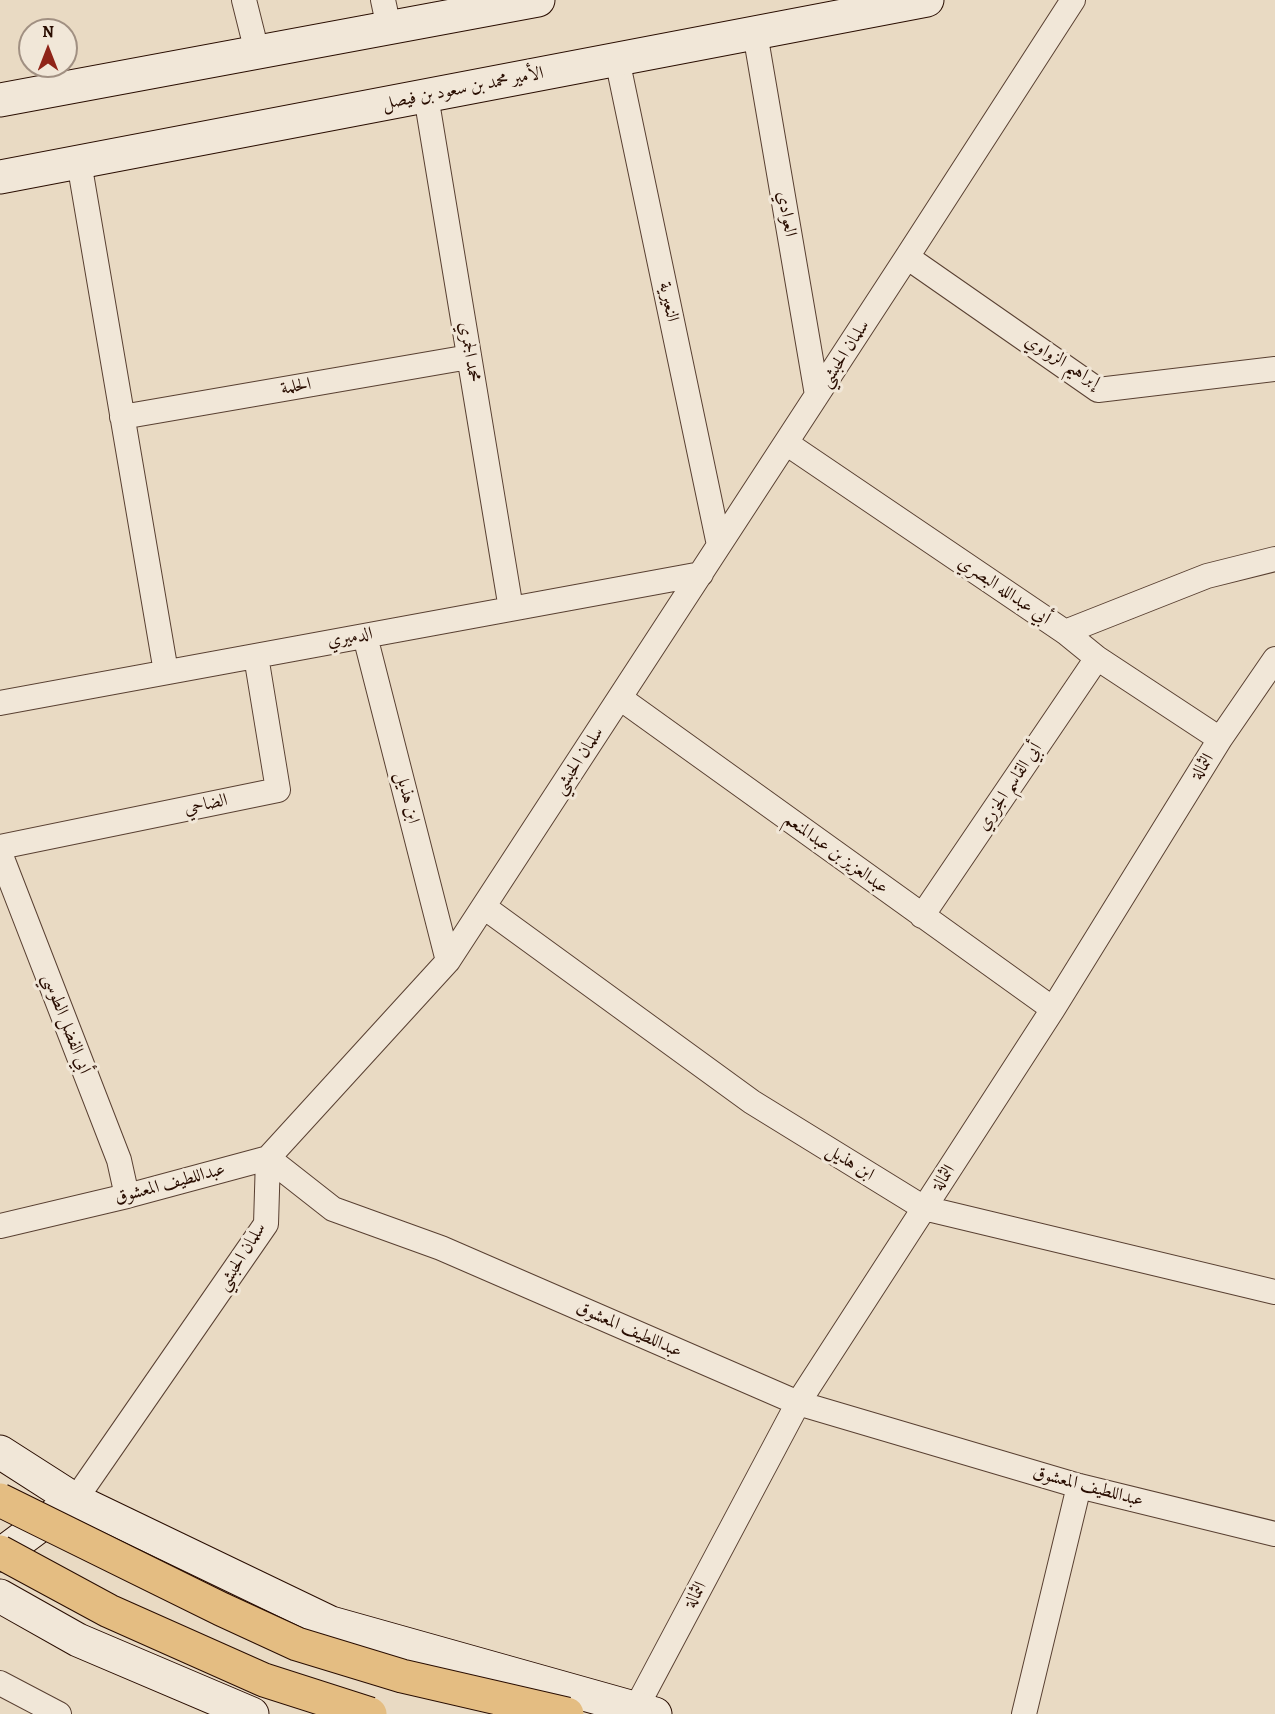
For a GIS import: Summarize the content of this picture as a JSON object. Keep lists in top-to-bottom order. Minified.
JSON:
{"streets":{"street":["الأمير محمد بن سعود بن فيصل","العوادي","النعيرية","محمد الجمري","سلمان الحبشي","إبراهيم الزواوي","الحلمة","أبي عبدالله البصري","الدميري","الثمالة","أبي القاسم الجزري","ابن هذيل","الضاحي","عبدالعزيز بن عبدالمنعم","أبي الفضل الطوسي","عبداللطيف المعشوق"]},"crossings":[["الأمير محمد بن سعود بن فيصل","العوادي"],["الأمير محمد بن سعود بن فيصل","النعيرية"],["الأمير محمد بن سعود بن فيصل","محمد الجمري"],["العوادي","سلمان الحبشي"],["النعيرية","سلمان الحبشي"],["محمد الجمري","الحلمة"],["محمد الجمري","الدميري"],["سلمان الحبشي","إبراهيم الزواوي"],["سلمان الحبشي","أبي عبدالله البصري"],["سلمان الحبشي","الدميري"],["سلمان الحبشي","ابن هذيل"],["سلمان الحبشي","عبدالعزيز بن عبدالمنعم"],["سلمان الحبشي","عبداللطيف المعشوق"],["أبي عبدالله البصري","الثمالة"],["أبي عبدالله البصري","أبي القاسم الجزري"],["الدميري","ابن هذيل"],["الدميري","الضاحي"],["الثمالة","ابن هذيل"],["الثمالة","عبدالعزيز بن عبدالمنعم"],["الثمالة","عبداللطيف المعشوق"],["أبي القاسم الجزري","عبدالعزيز بن عبدالمنعم"],["أبي الفضل الطوسي","عبداللطيف المعشوق"]],"north":"top"}
